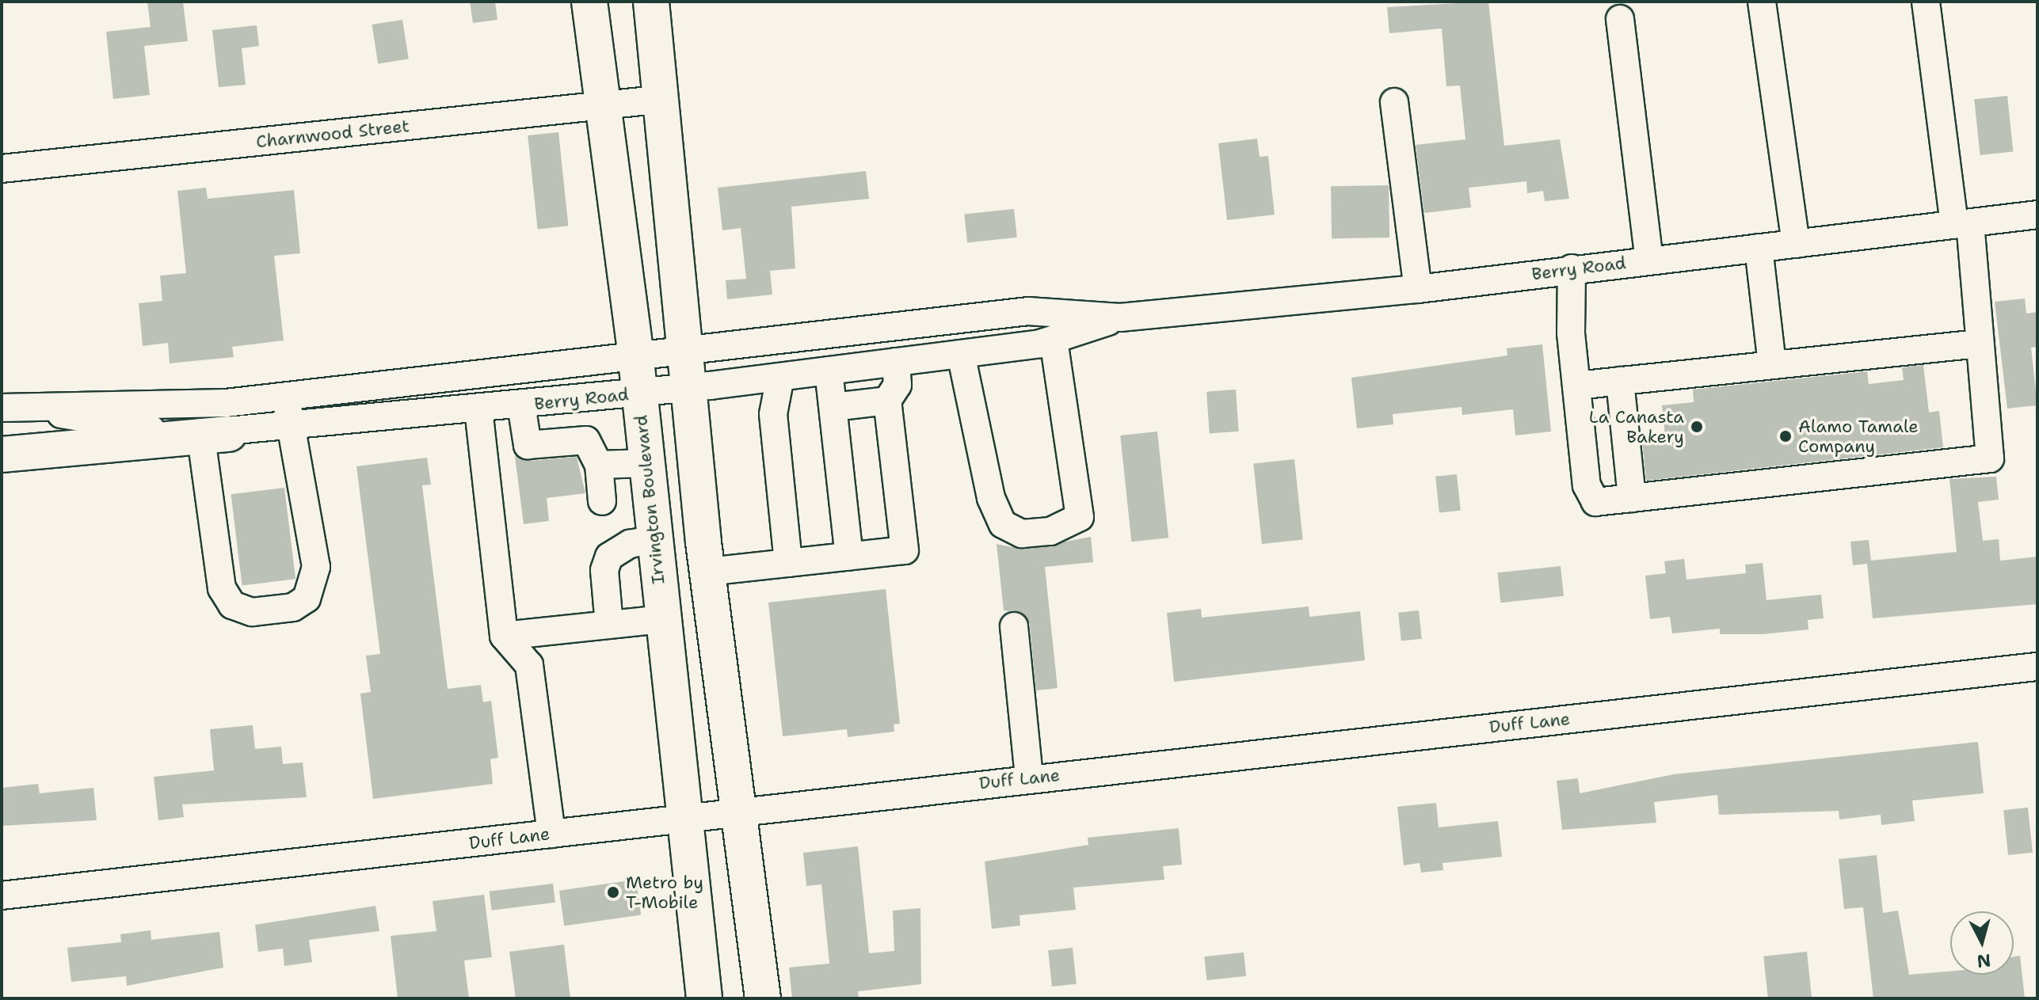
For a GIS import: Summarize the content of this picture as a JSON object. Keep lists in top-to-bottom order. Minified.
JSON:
{"streets":{"main road":["Irvington Boulevard"],"street":["Charnwood Street","Berry Road","Duff Lane"]},"crossings":[["Charnwood Street","Irvington Boulevard"],["Berry Road","Irvington Boulevard"],["Irvington Boulevard","Duff Lane"]],"places":["La Canasta Bakery","Alamo Tamale Company","Metro by T-Mobile"],"north":"bottom"}
